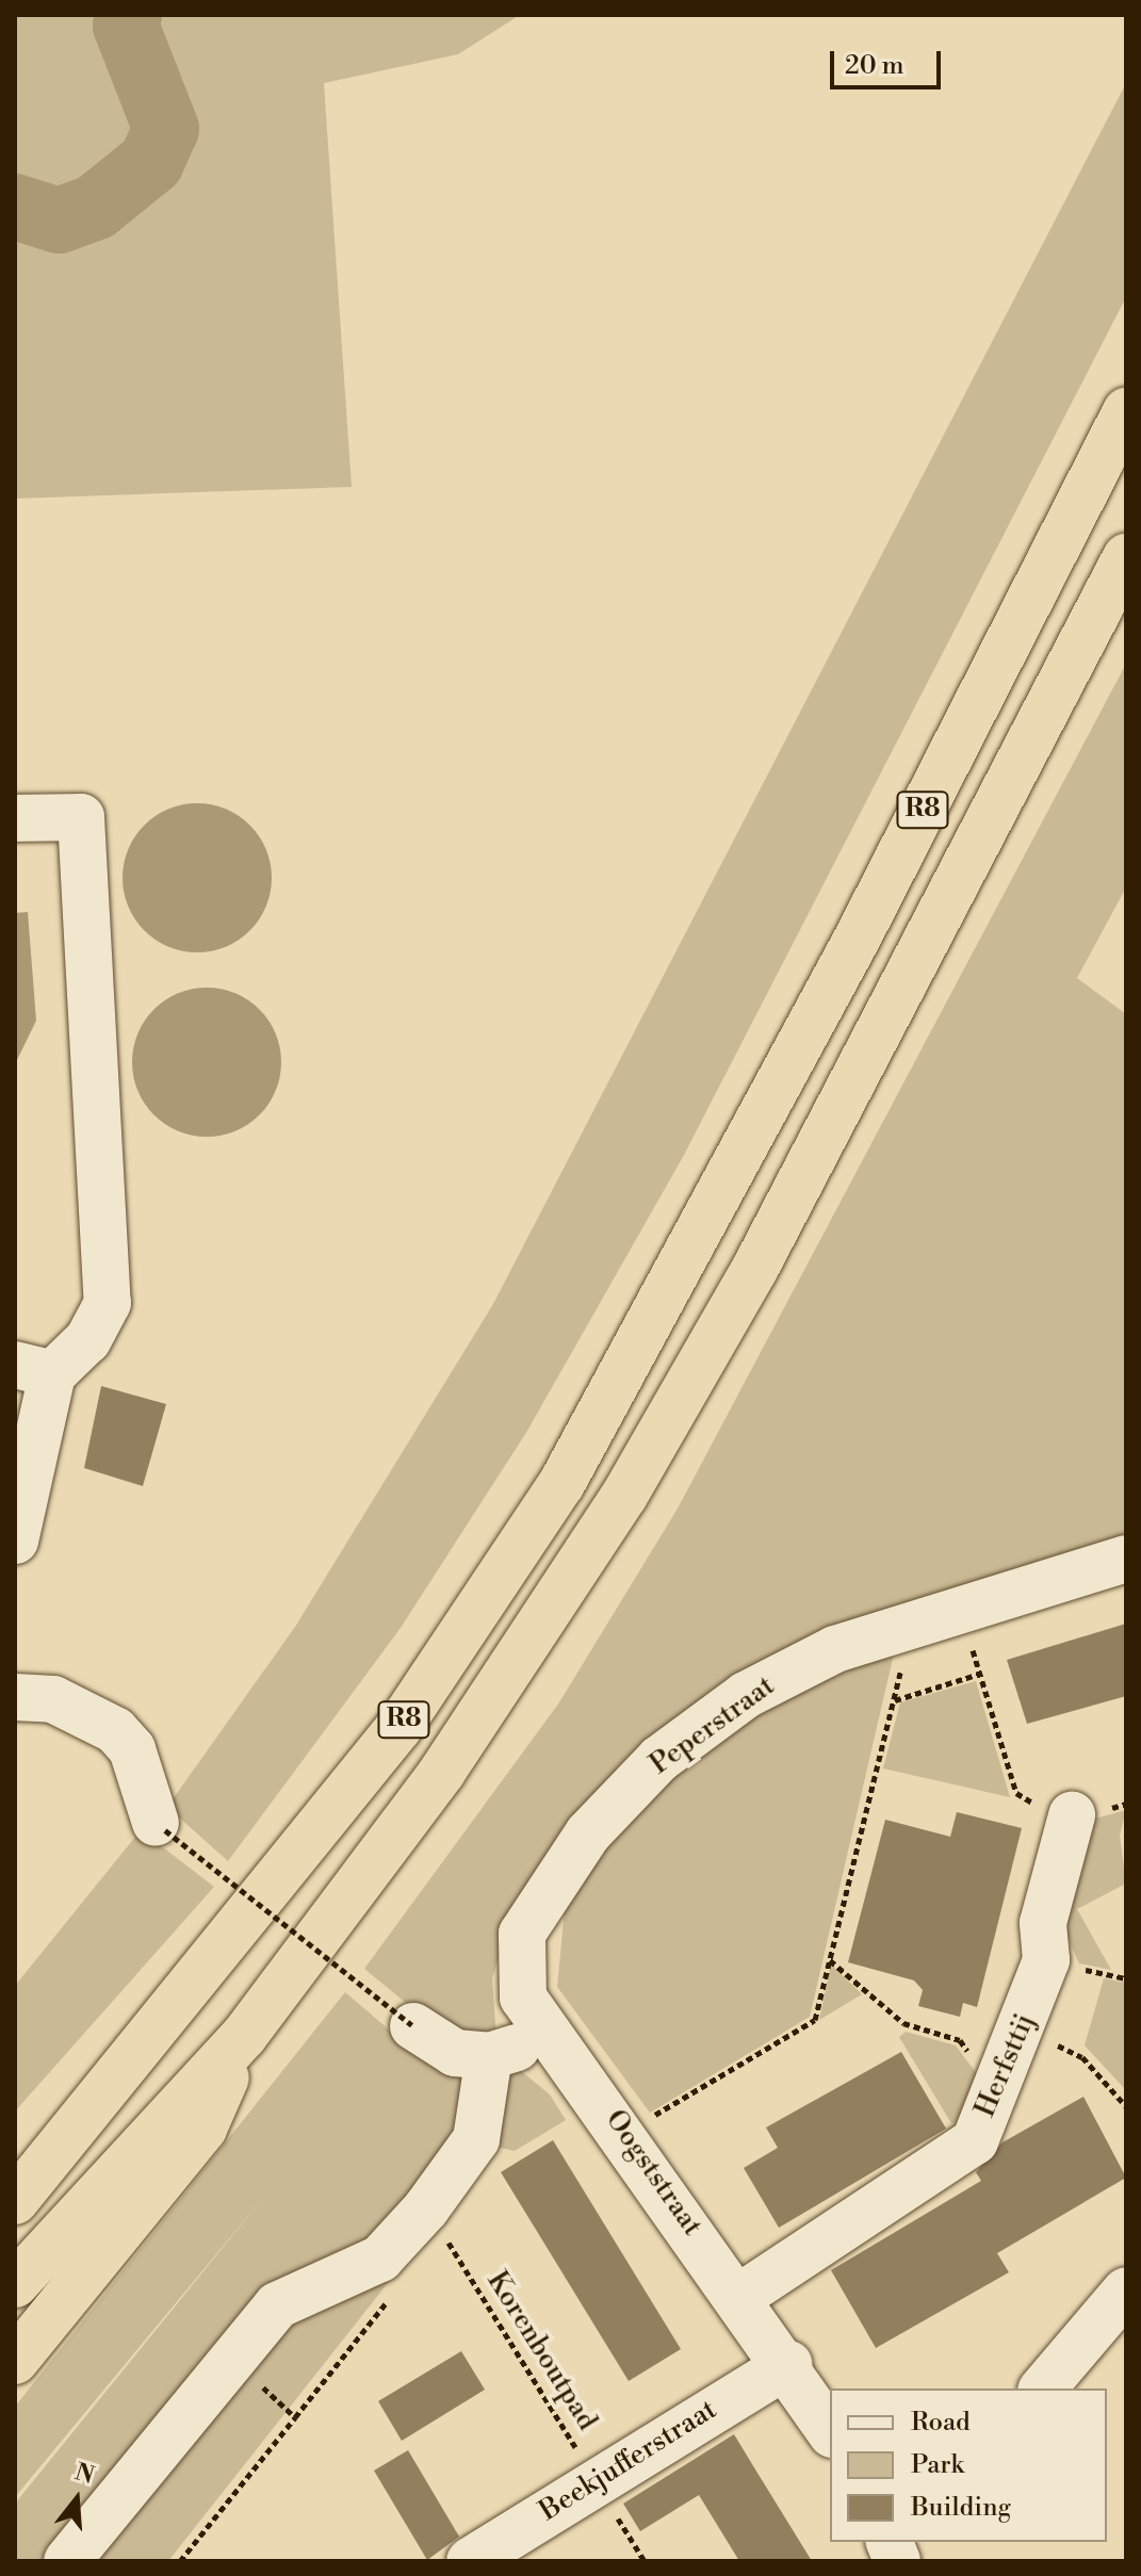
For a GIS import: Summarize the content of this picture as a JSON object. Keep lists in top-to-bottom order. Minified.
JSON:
{"streets":{"highway":["R8"],"street":["Peperstraat","Herfsttij","Oogststraat","Beekjufferstraat"],"path":["Korenboutpad"]},"crossings":[["Peperstraat","Oogststraat"],["Herfsttij","Oogststraat"],["Oogststraat","Beekjufferstraat"],["Korenboutpad","Beekjufferstraat"]],"legend":["Road","Park","Building"],"scale_bar":"20 m","north":"top"}
